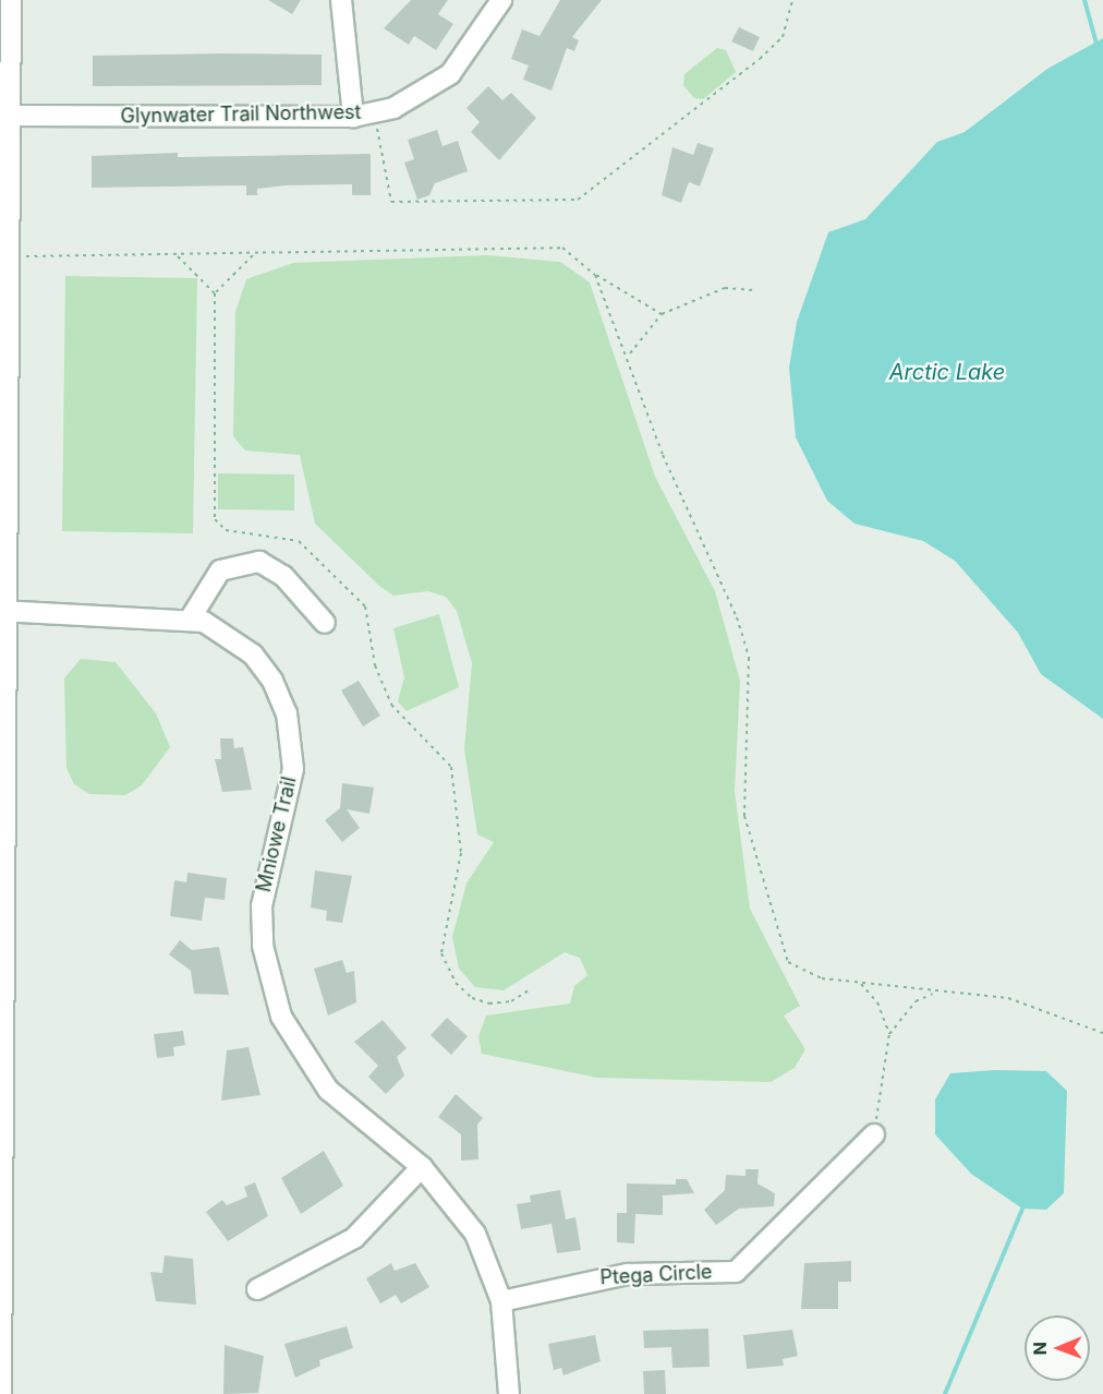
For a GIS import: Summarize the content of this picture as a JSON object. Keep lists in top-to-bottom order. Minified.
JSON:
{"streets":{"street":["Glynwater Trail Northwest","Mniowe Trail","Ptega Circle"]},"crossings":[["Mniowe Trail","Ptega Circle"]],"water":["Arctic Lake"],"north":"left"}
